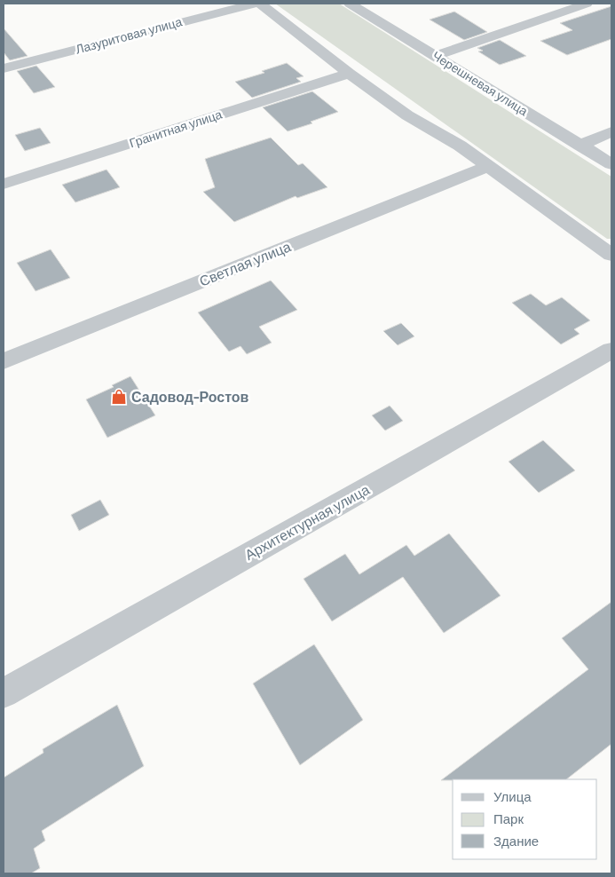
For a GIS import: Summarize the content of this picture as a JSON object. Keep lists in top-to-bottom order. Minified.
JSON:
{"streets":{"street":["Лазуритовая улица","Черешневая улица","Гранитная улица","Светлая улица","Архитектурная улица"]},"places":{"shop":["Садовод-Ростов"]},"legend":["Улица","Парк","Здание"]}
